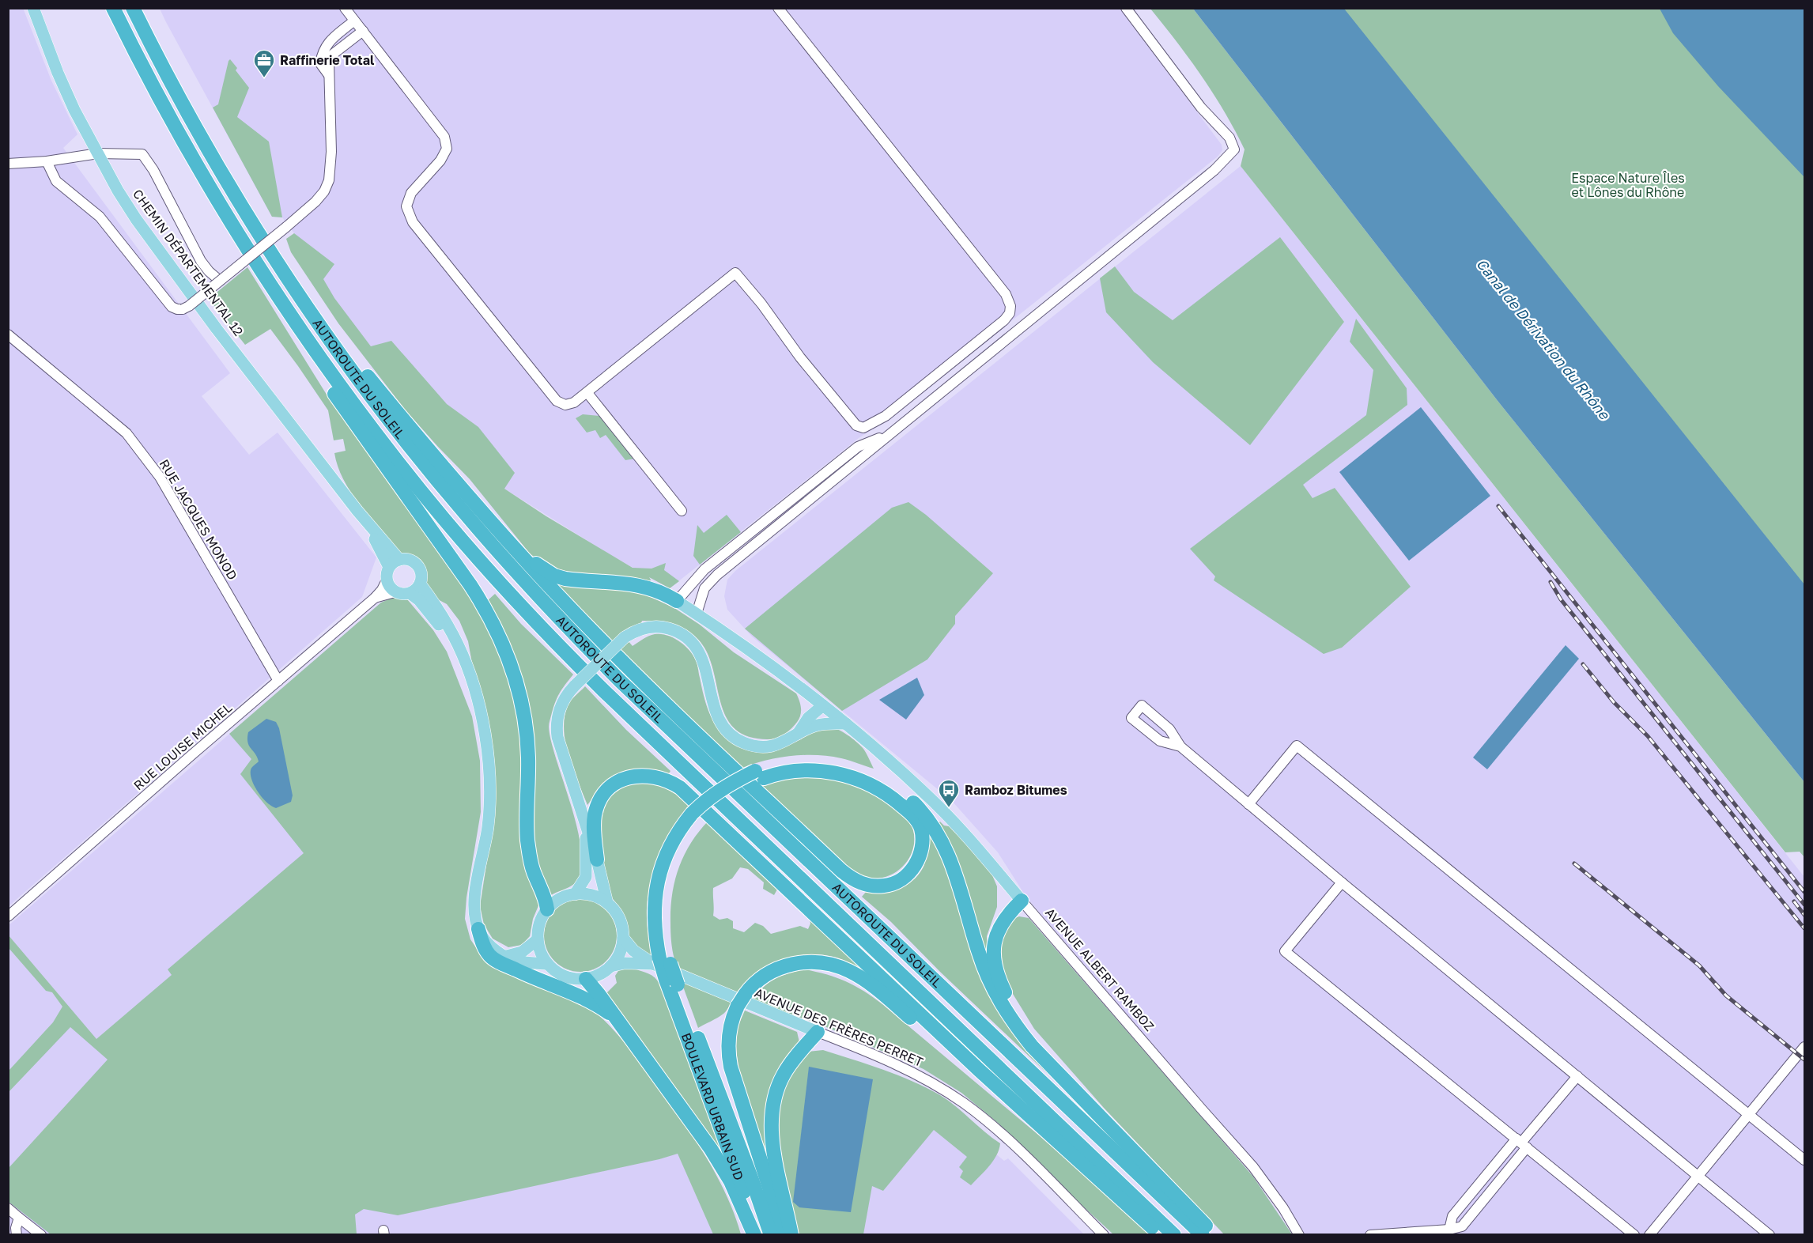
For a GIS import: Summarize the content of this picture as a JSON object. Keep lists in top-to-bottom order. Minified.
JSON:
{"streets":{"highway":["AUTOROUTE DU SOLEIL","BOULEVARD URBAIN SUD"],"main road":["CHEMIN DÉPARTEMENTAL 12","AVENUE ALBERT RAMBOZ","AVENUE DES FRÈRES PERRET"],"street":["RUE JACQUES MONOD","RUE LOUISE MICHEL"]},"crossings":[["RUE JACQUES MONOD","RUE LOUISE MICHEL"]],"water":["Canal de Dérivation du Rhône"],"parks":["Espace Nature Îles et Lônes du Rhône"],"places":{"office":["Raffinerie Total"],"bus stop":["Ramboz Bitumes"]}}
